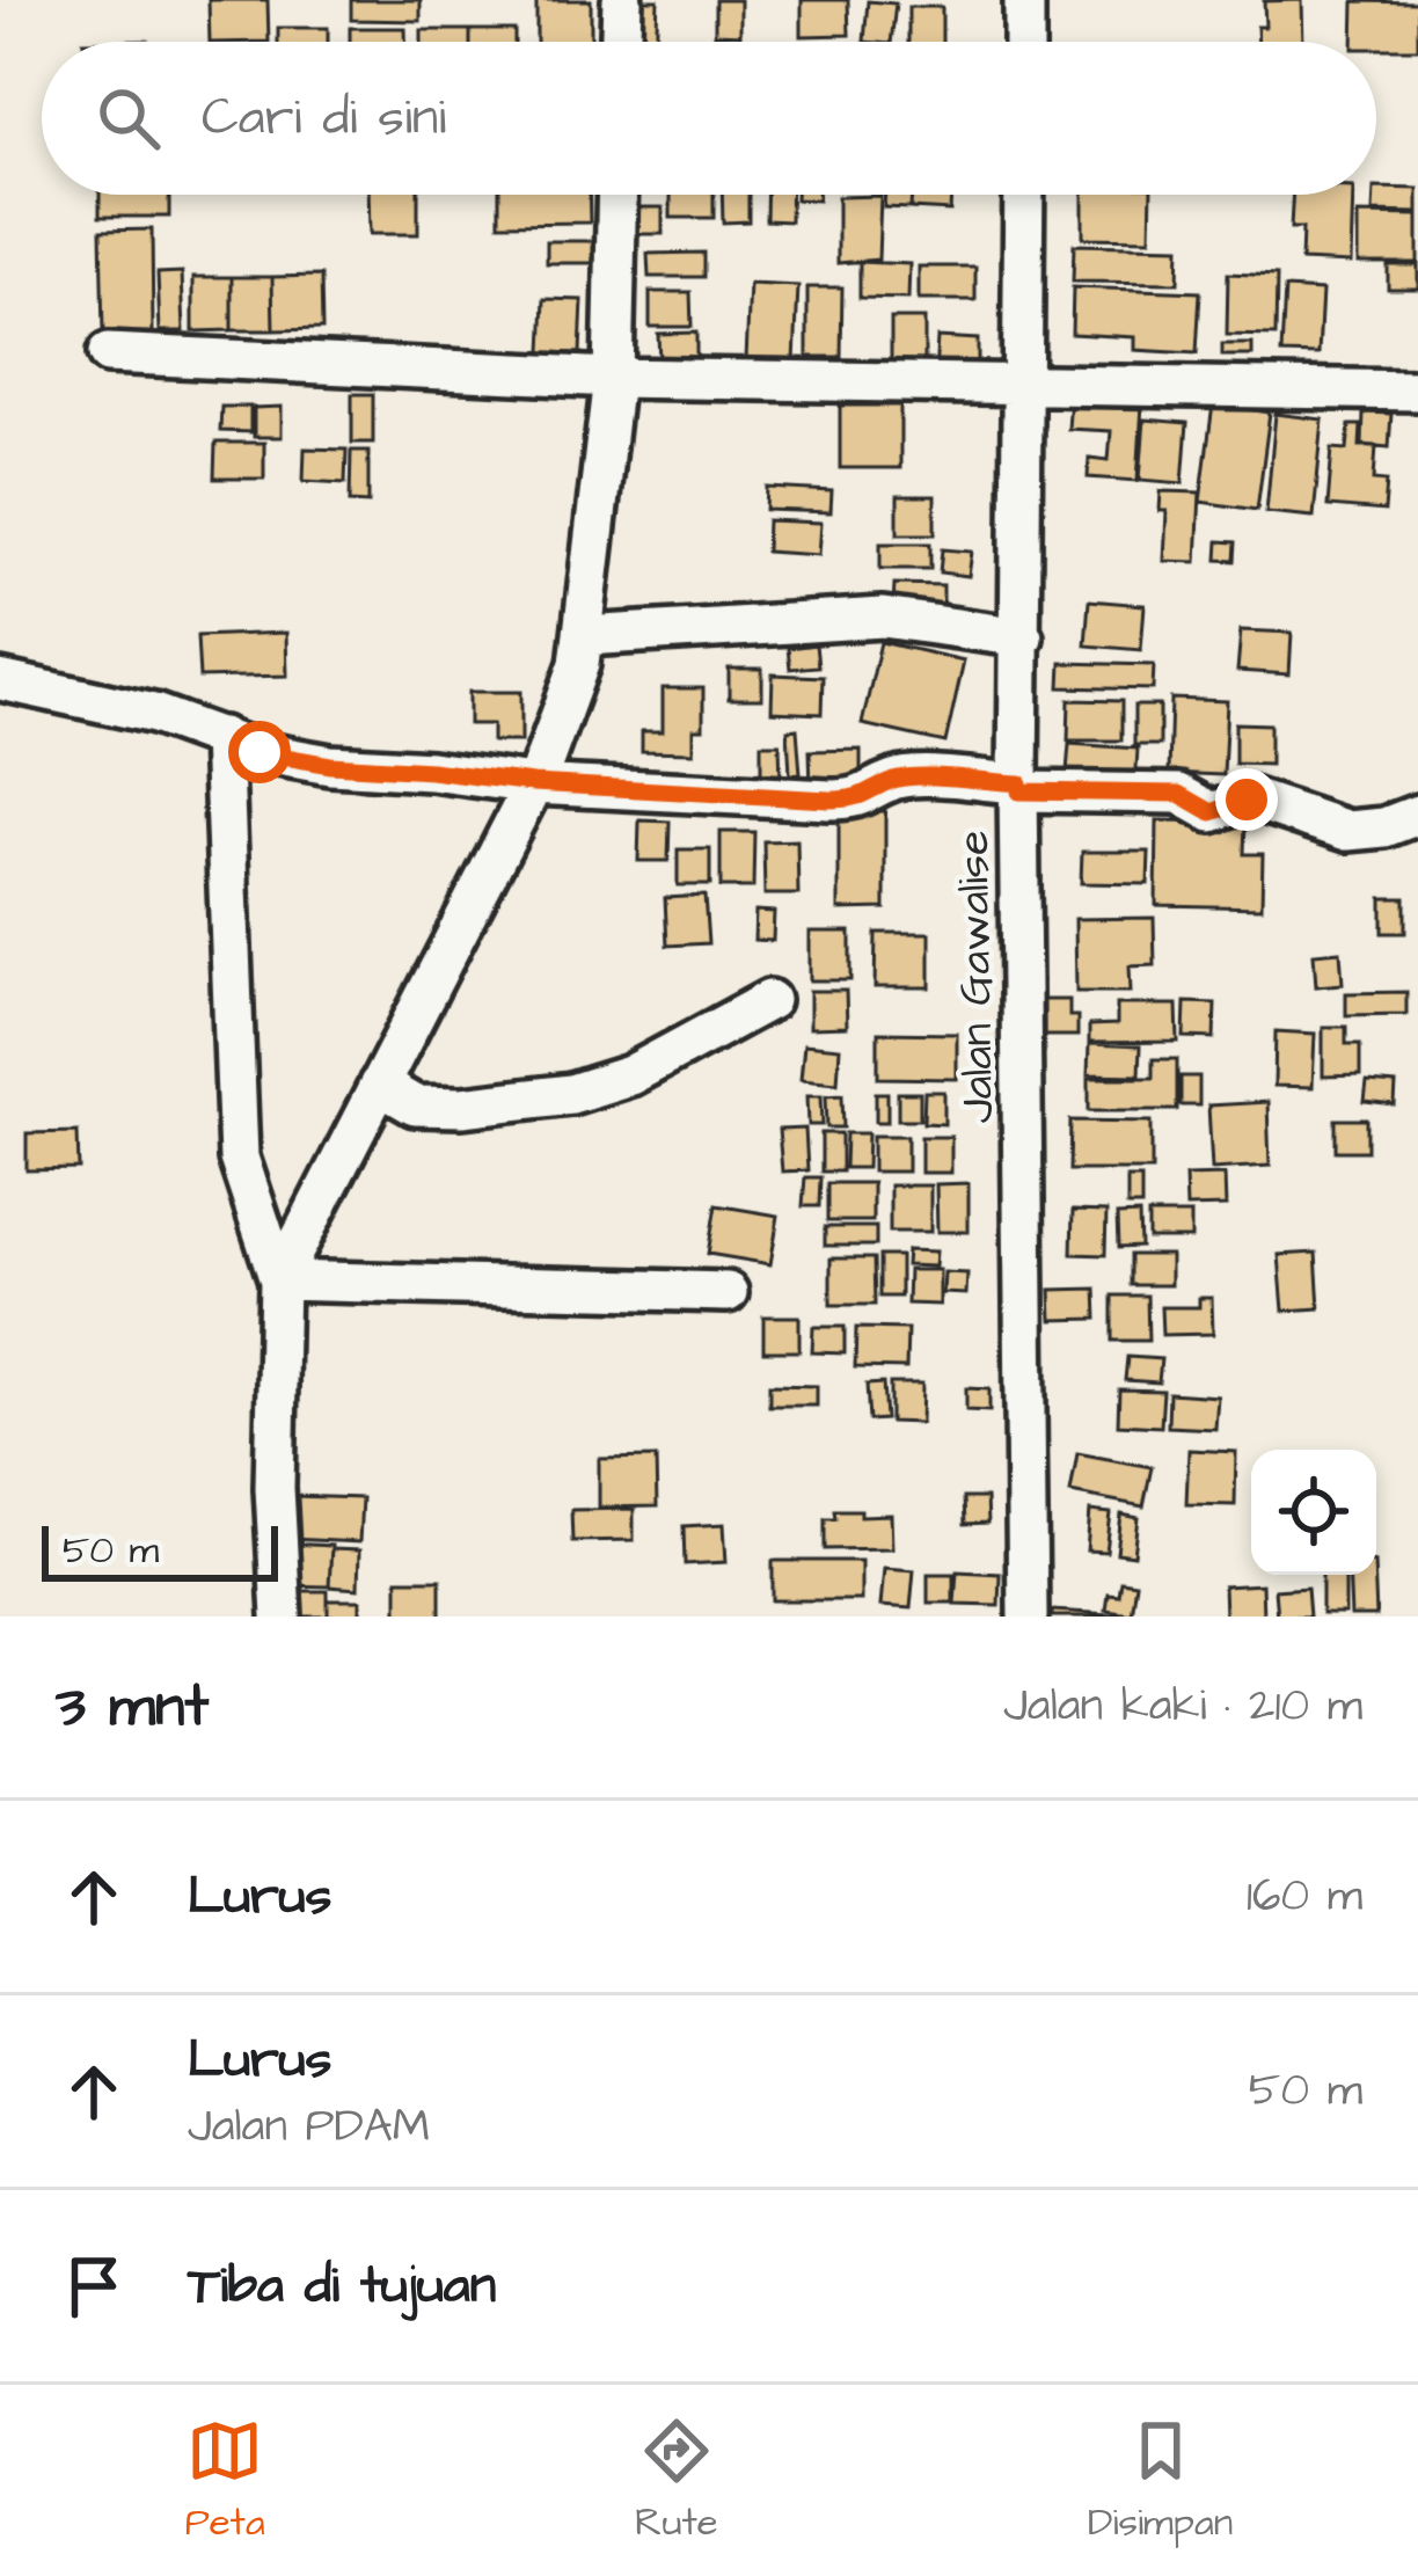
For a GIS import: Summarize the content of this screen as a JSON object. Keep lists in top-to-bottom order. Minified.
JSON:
{"streets":{"street":["Jalan Gawalise"]},"scale_bar":"50 m","page":{"search":"Cari di sini","scale":"50 m","heading":["3 mnt","Jalan kaki · 210 m"],"list":[["Lurus","160 m"],["Lurus","Jalan PDAM","50 m"],"Tiba di tujuan"],"nav":["Peta","Rute","Disimpan"]}}
